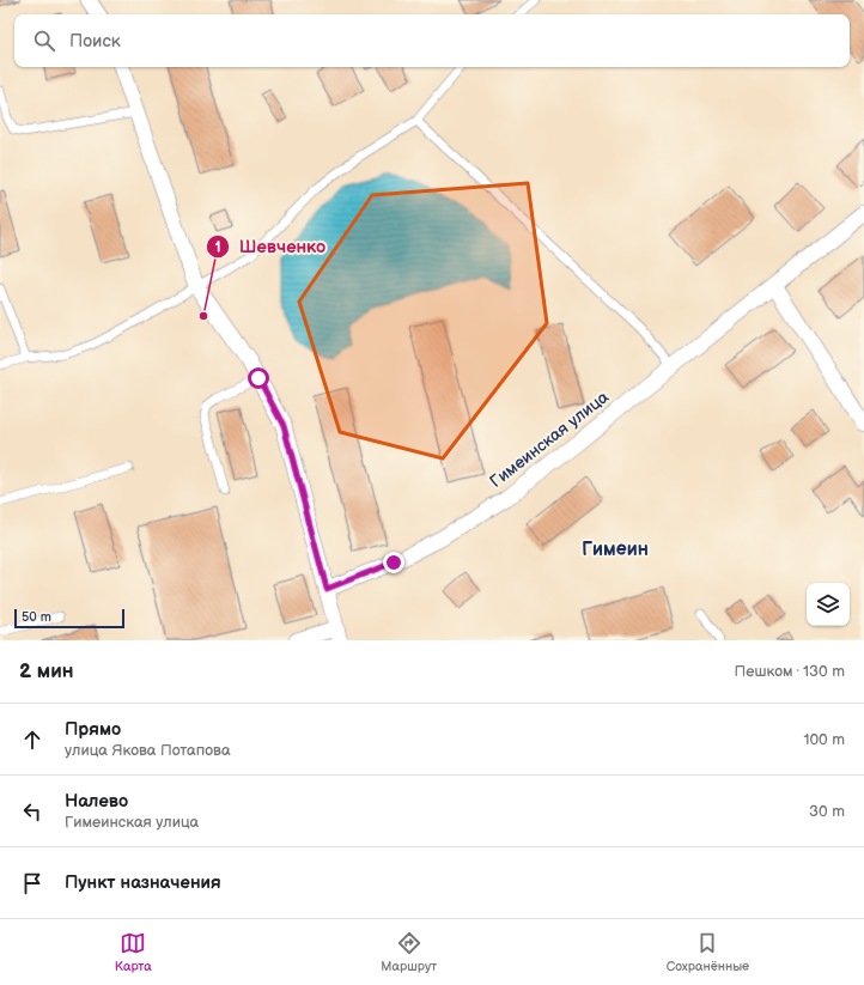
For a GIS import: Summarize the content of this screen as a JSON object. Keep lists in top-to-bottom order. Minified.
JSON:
{"streets":{"street":["Гимеинская улица"]},"districts":["Гимеин"],"places":["Шевченко"],"scale_bar":"50 m","page":{"search":"Поиск","scale":"50 m","heading":["2 мин","Пешком · 130 m"],"list":[["Прямо","улица Якова Потапова","100 m"],["Налево","Гимеинская улица","30 m"],"Пункт назначения"],"nav":["Карта","Маршрут","Сохранённые"]}}
